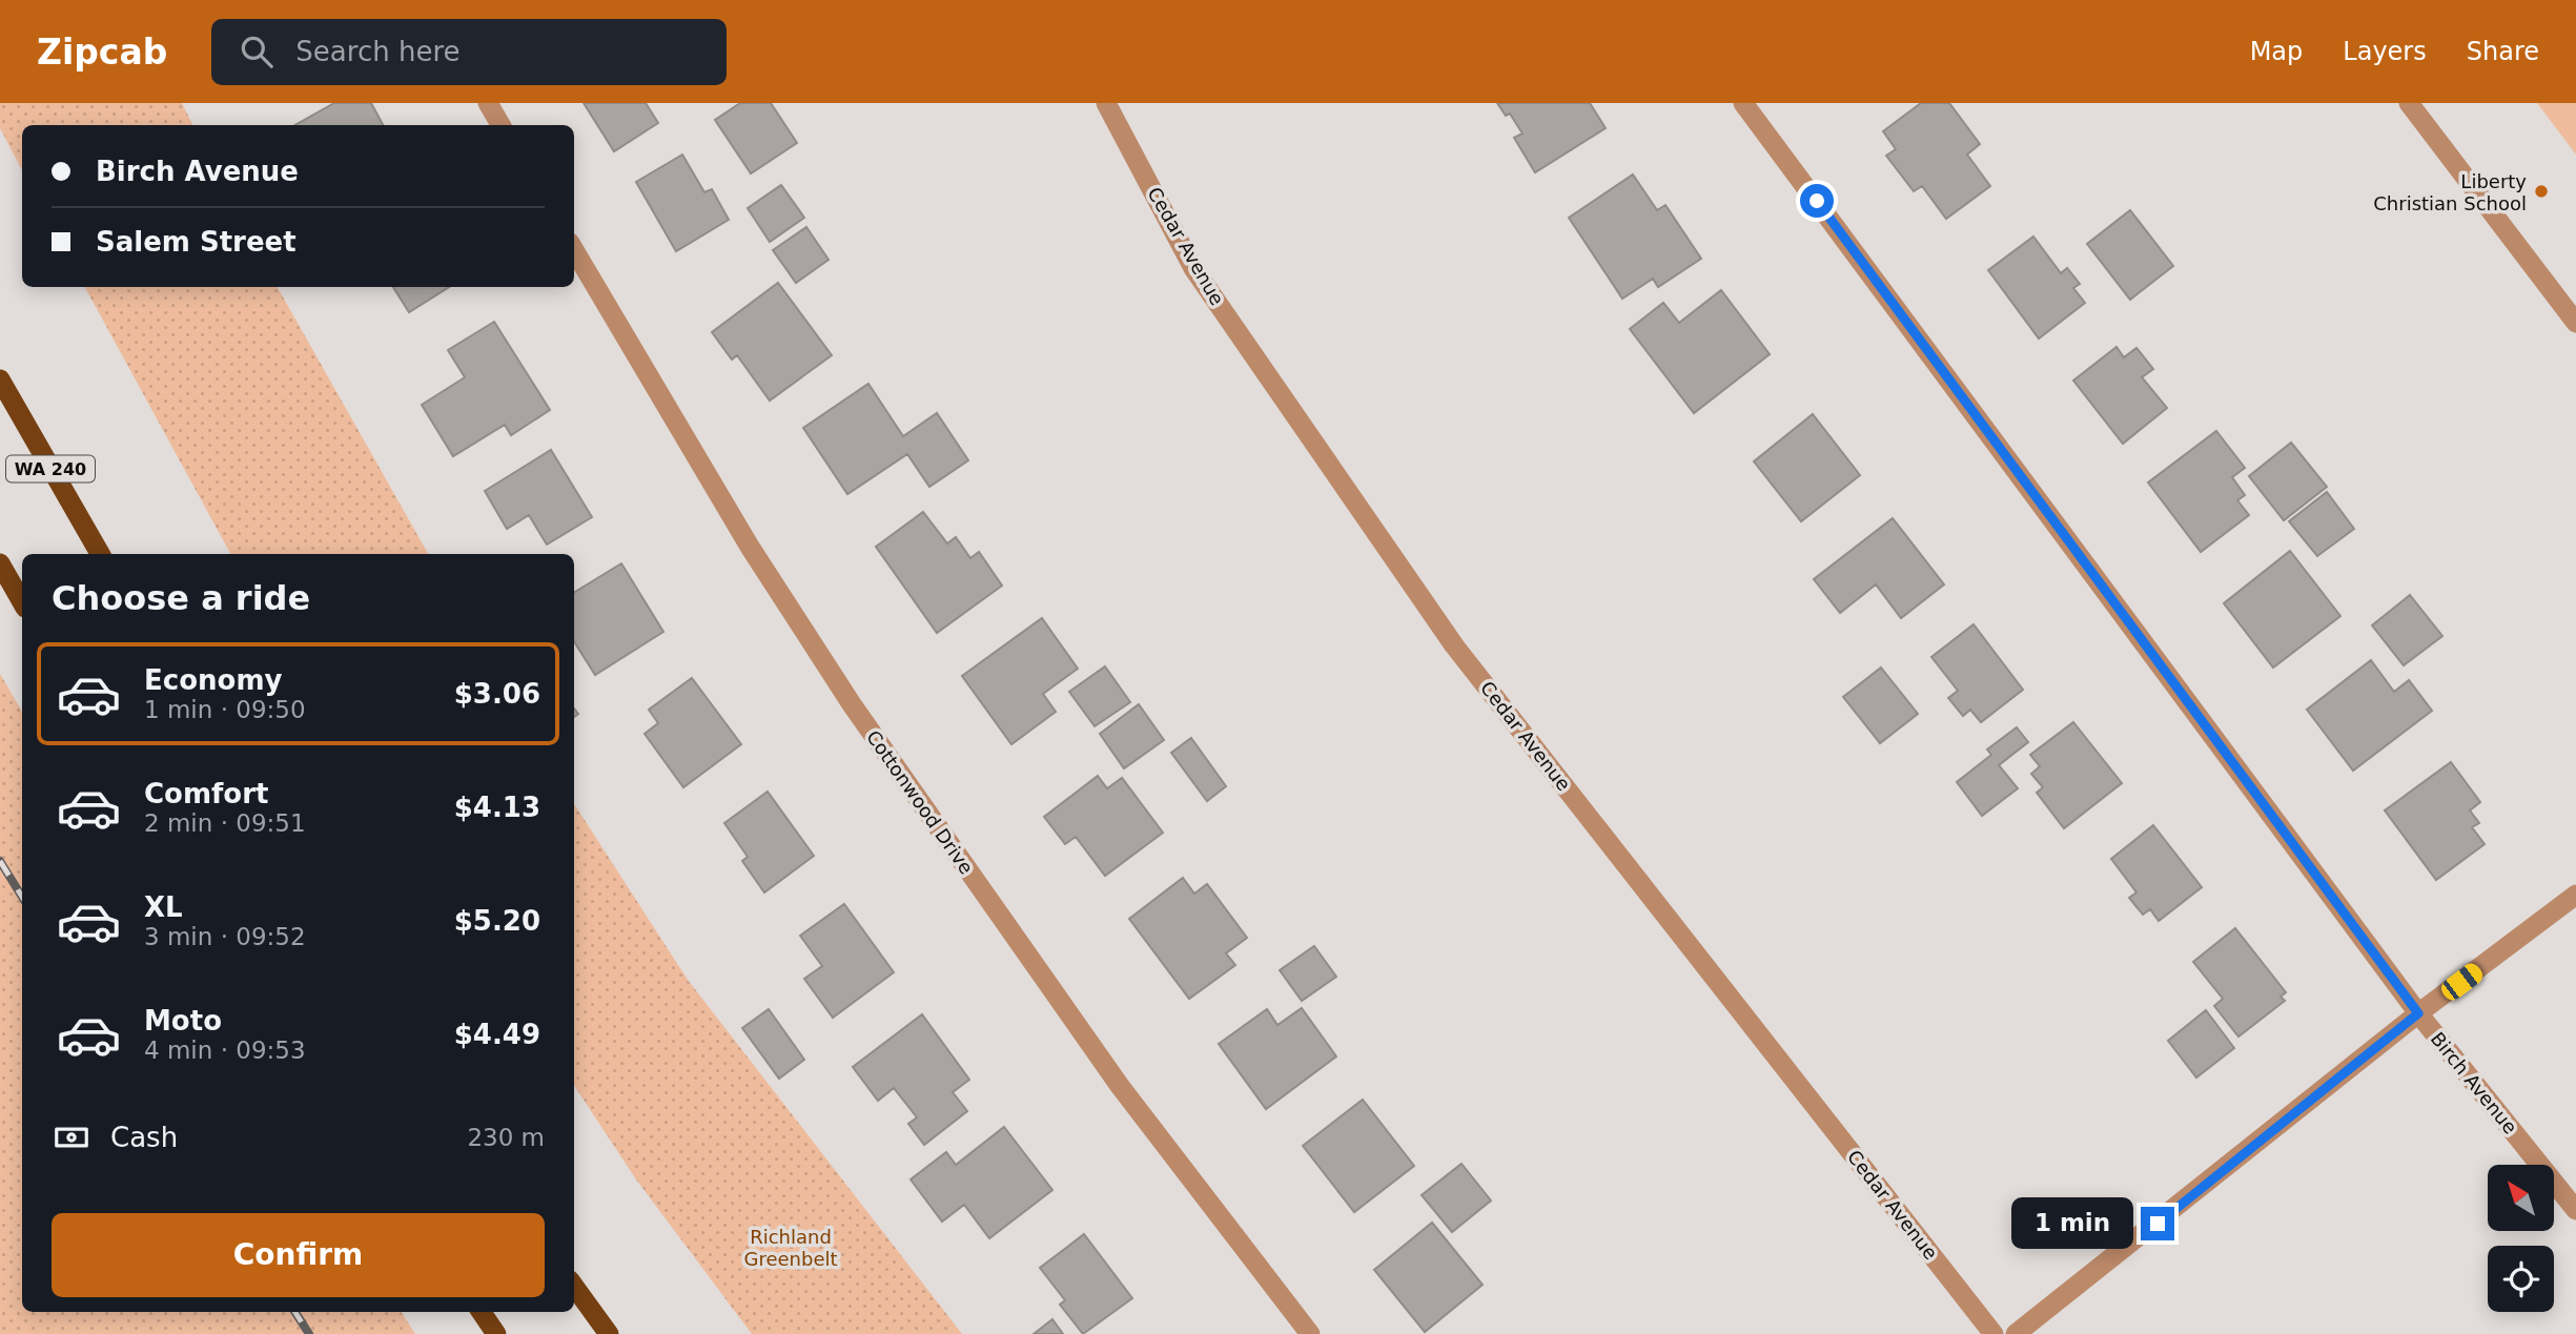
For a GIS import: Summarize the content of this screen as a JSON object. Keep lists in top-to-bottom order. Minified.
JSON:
{"streets":{"highway":["WA 240"],"street":["Cedar Avenue","Cottonwood Drive","Birch Avenue"]},"parks":["Richland Greenbelt"],"places":["Liberty Christian School"],"north":"top left","page":{"header":"Zipcab","search":"Search here","nav":["Map","Layers","Share"],"banner":["Birch Avenue","Salem Street"],"heading":"Choose a ride","list":[{"name":"Economy","note":"1 min · 09:50","value":"$3.06"},{"name":"Comfort","note":"2 min · 09:51","value":"$4.13"},{"name":"XL","note":"3 min · 09:52","value":"$5.20"},{"name":"Moto","note":"4 min · 09:53","value":"$4.49"}],"pay":["Cash","230 m"],"bubble":"1 min","buttons":"Confirm"}}
